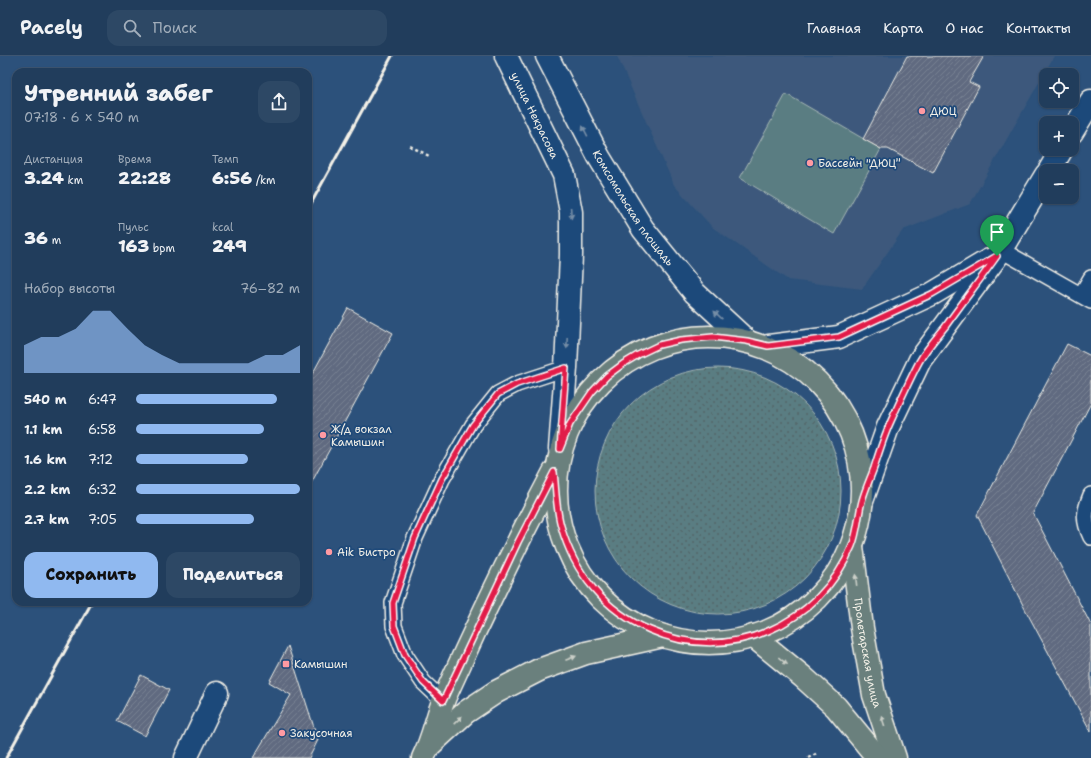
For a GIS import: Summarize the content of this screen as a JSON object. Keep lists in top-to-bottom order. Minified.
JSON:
{"streets":{"main road":["Комсомольская площадь","Пролетарская улица"],"street":["улица Некрасова"]},"crossings":[["улица Некрасова","Комсомольская площадь"],["Комсомольская площадь","Пролетарская улица"]],"one_way":["Пролетарская улица"],"places":{"other":["ДЮЦ","Бассейн \"ДЮЦ\"","Ж/д вокзал Камышин","Aik Бистро","Закусочная"],"transit":["Камышин"]},"page":{"header":"Pacely","search":"Поиск","nav":["Главная","Карта","О нас","Контакты"],"map_buttons":["+","−"],"heading":["Утренний забег","07:18 · 6 × 540 m"],"stats":[["Дистанция","3.24 km"],["Время","22:28"],["Темп","6:56 /km"],["36 m"],["Пульс","163 bpm"],["kcal","249"]],"chart":["Набор высоты","76–82 m"],"list":[{"name":"540 m","note":"6:47"},{"name":"1.1 km","note":"6:58"},{"name":"1.6 km","note":"7:12"},{"name":"2.2 km","note":"6:32"},{"name":"2.7 km","note":"7:05"}],"buttons":["Сохранить","Поделиться"]}}
